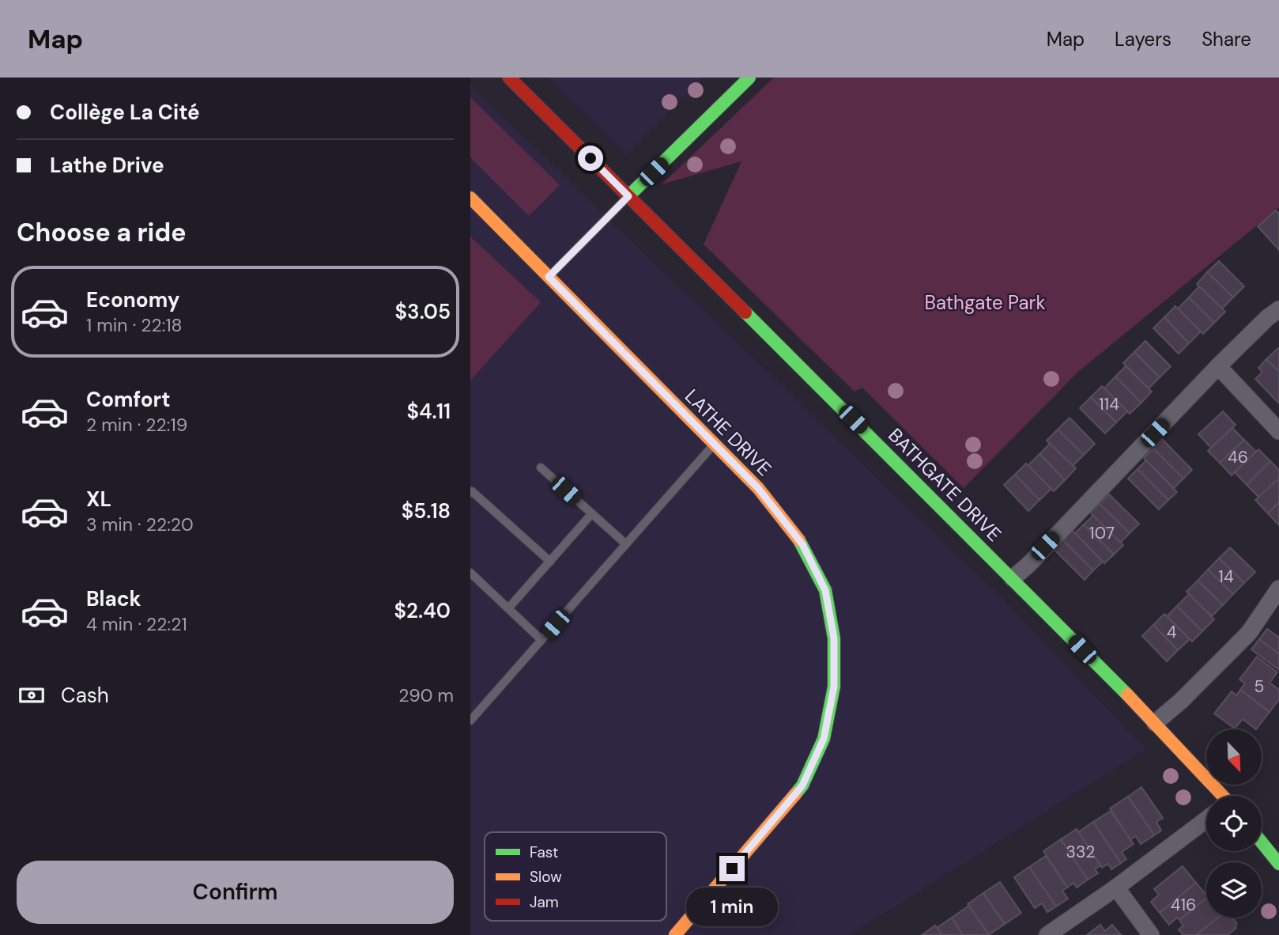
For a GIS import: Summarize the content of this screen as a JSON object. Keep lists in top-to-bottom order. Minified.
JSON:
{"streets":{"street":["LATHE DRIVE","BATHGATE DRIVE"]},"parks":["Bathgate Park"],"house_numbers":["114","46","107","14","4","5","332","416"],"legend":["Fast","Slow","Jam"],"north":"bottom right","page":{"header":"Map","nav":["Map","Layers","Share"],"banner":["Collège La Cité","Lathe Drive"],"heading":"Choose a ride","list":[{"name":"Economy","note":"1 min · 22:18","value":"$3.05"},{"name":"Comfort","note":"2 min · 22:19","value":"$4.11"},{"name":"XL","note":"3 min · 22:20","value":"$5.18"},{"name":"Black","note":"4 min · 22:21","value":"$2.40"}],"pay":["Cash","290 m"],"buttons":"Confirm","bubble":"1 min"}}
